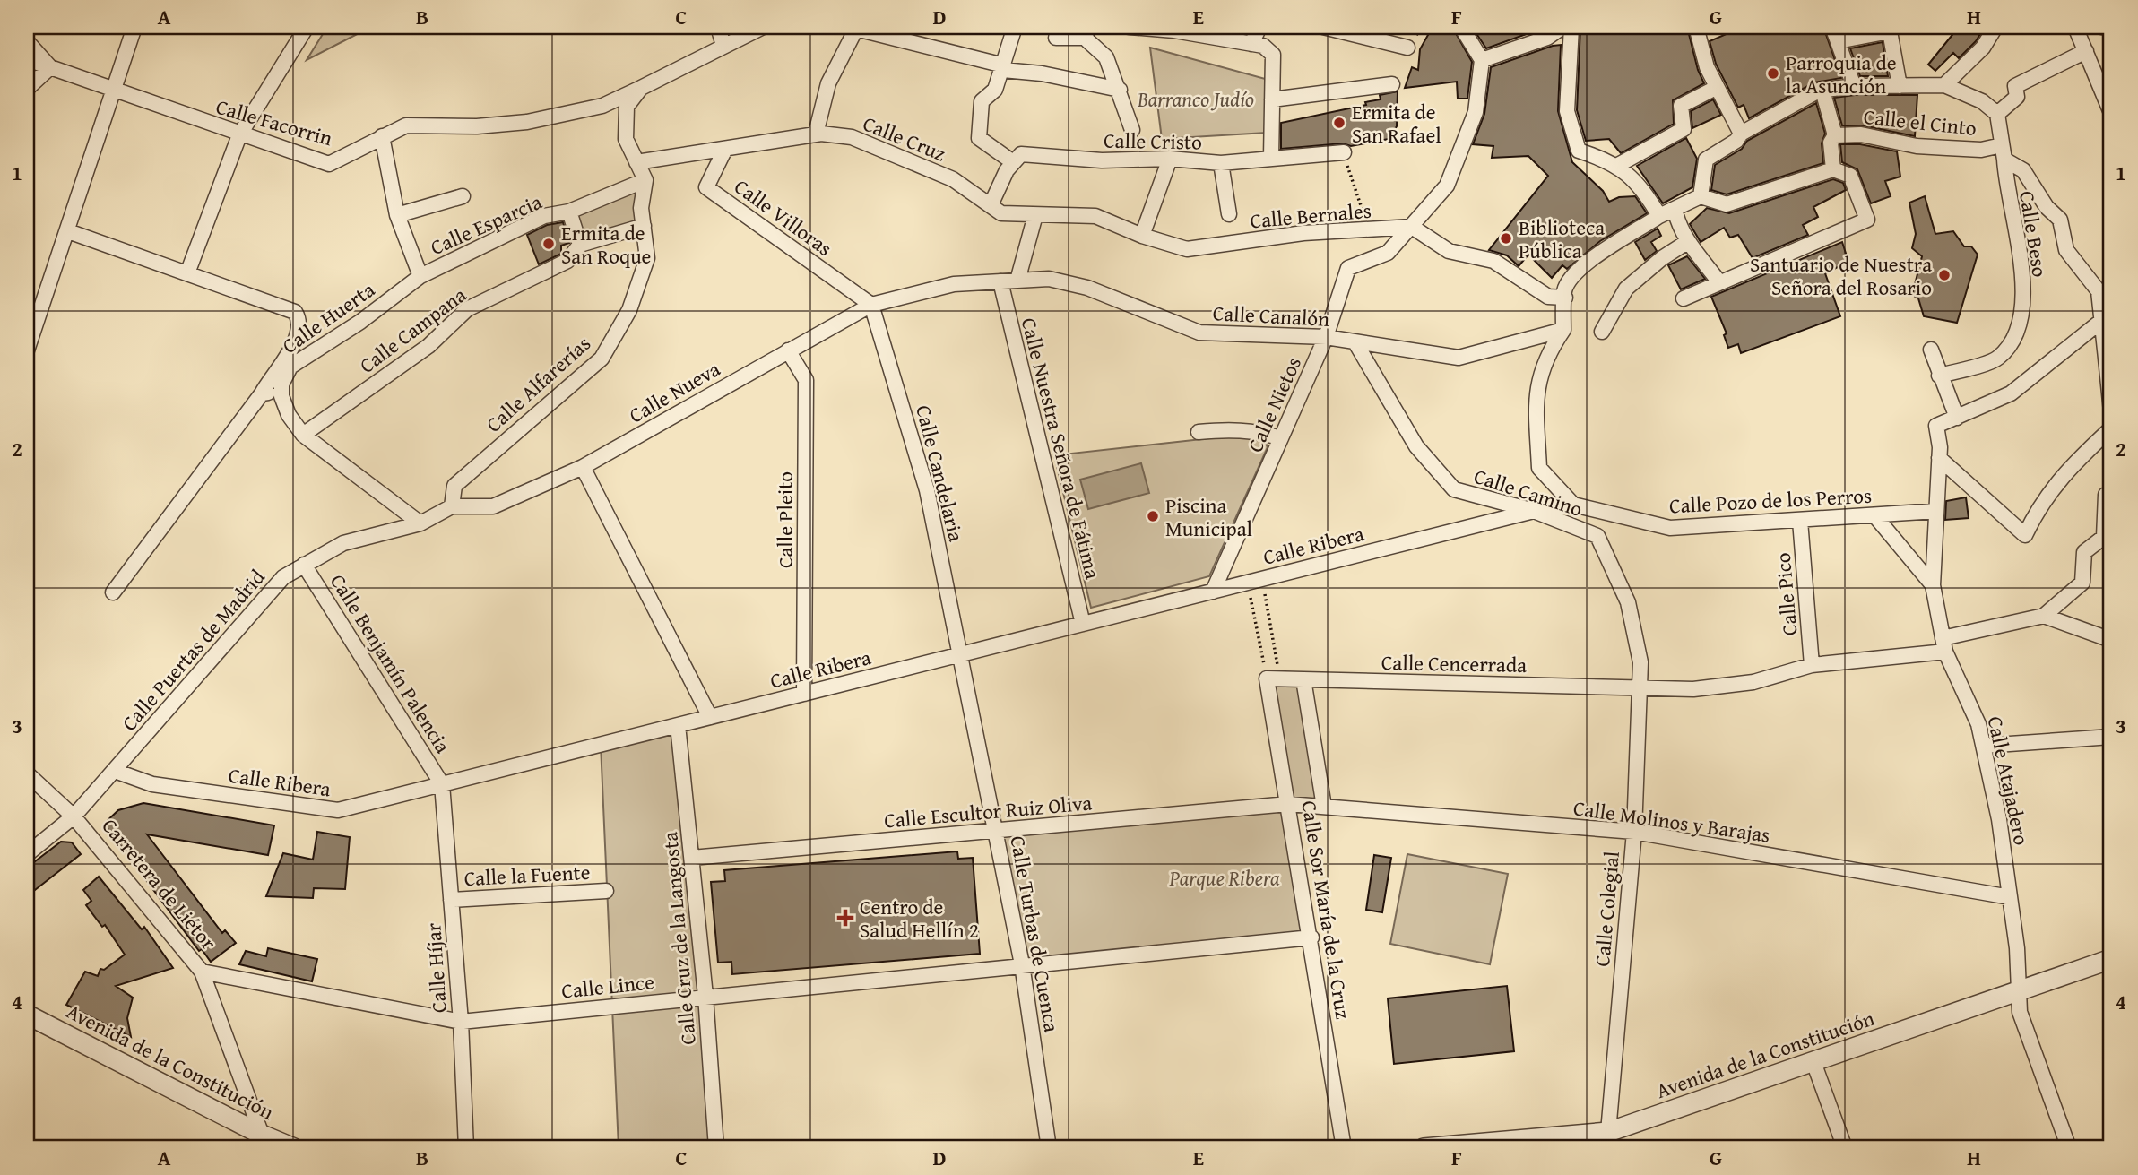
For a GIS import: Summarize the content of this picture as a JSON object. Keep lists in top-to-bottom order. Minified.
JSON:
{"streets":{"street":["Calle Facorrin","Calle el Cinto","Calle Cruz","Calle Cristo","Calle Bernales","Calle Villoras","Calle Esparcia","Calle Beso","Calle Canalón","Calle Huerta","Calle Campana","Calle Alfarerías","Calle Nueva","Calle Nietos","Calle Nuestra Señora de Fátima","Calle Candelaria","Calle Camino","Calle Pozo de los Perros","Calle Pleito","Calle Ribera","Calle Pico","Calle Puertas de Madrid","Calle Benjamín Palencia","Calle Cencerrada","Calle Atajadero","Calle Escultor Ruiz Oliva","Calle Molinos y Barajas","Calle la Fuente","Carretera de Liétor","Calle Colegial","Calle Sor María de la Cruz","Calle Turbas de Cuenca","Calle Cruz de la Langosta","Calle Híjar","Calle Lince","Avenida de la Constitución"]},"crossings":[["Calle el Cinto","Calle Beso"],["Calle Cruz","Calle Bernales"],["Calle Cruz","Calle Villoras"],["Calle Bernales","Calle Nietos"],["Calle Villoras","Calle Canalón"],["Calle Villoras","Calle Nueva"],["Calle Villoras","Calle Candelaria"],["Calle Esparcia","Calle Huerta"],["Calle Esparcia","Calle Alfarerías"],["Calle Canalón","Calle Nueva"],["Calle Canalón","Calle Nietos"],["Calle Canalón","Calle Nuestra Señora de Fátima"],["Calle Canalón","Calle Candelaria"],["Calle Canalón","Calle Camino"],["Calle Alfarerías","Calle Puertas de Madrid"],["Calle Nueva","Calle Candelaria"],["Calle Nueva","Calle Pleito"],["Calle Nueva","Calle Puertas de Madrid"],["Calle Nietos","Calle Ribera"],["Calle Nuestra Señora de Fátima","Calle Ribera"],["Calle Candelaria","Calle Ribera"],["Calle Candelaria","Calle Turbas de Cuenca"],["Calle Camino","Calle Pozo de los Perros"],["Calle Camino","Calle Ribera"],["Calle Camino","Calle Cencerrada"],["Calle Camino","Calle Colegial"],["Calle Pozo de los Perros","Calle Ribera"],["Calle Pozo de los Perros","Calle Pico"],["Calle Pozo de los Perros","Calle Atajadero"],["Calle Pleito","Calle Ribera"],["Calle Ribera","Calle Puertas de Madrid"],["Calle Ribera","Calle Benjamín Palencia"],["Calle Ribera","Calle Turbas de Cuenca"],["Calle Ribera","Calle Cruz de la Langosta"],["Calle Ribera","Calle Híjar"],["Calle Puertas de Madrid","Calle Benjamín Palencia"],["Calle Puertas de Madrid","Carretera de Liétor"],["Calle Benjamín Palencia","Calle Híjar"],["Calle Cencerrada","Calle Colegial"],["Calle Cencerrada","Calle Sor María de la Cruz"],["Calle Atajadero","Calle Molinos y Barajas"],["Calle Atajadero","Avenida de la Constitución"],["Calle Escultor Ruiz Oliva","Calle Molinos y Barajas"],["Calle Escultor Ruiz Oliva","Calle Sor María de la Cruz"],["Calle Escultor Ruiz Oliva","Calle Turbas de Cuenca"],["Calle Escultor Ruiz Oliva","Calle Cruz de la Langosta"],["Calle Molinos y Barajas","Calle Colegial"],["Calle Molinos y Barajas","Calle Sor María de la Cruz"],["Calle la Fuente","Calle Híjar"],["Carretera de Liétor","Calle Lince"],["Carretera de Liétor","Avenida de la Constitución"],["Calle Colegial","Avenida de la Constitución"],["Calle Sor María de la Cruz","Calle Lince"],["Calle Turbas de Cuenca","Calle Lince"],["Calle Cruz de la Langosta","Calle Lince"],["Calle Híjar","Calle Lince"]],"parks":["Barranco Judío","Parque Ribera"],"places":{"other":["Parroquia de la Asunción","Ermita de San Rafael","Biblioteca Pública","Ermita de San Roque","Santuario de Nuestra Señora del Rosario","Piscina Municipal"],"health":["Centro de Salud Hellín 2"]},"grid":{"columns":["A","B","C","D","E","F","G","H"],"rows":["1","2","3","4"]}}
